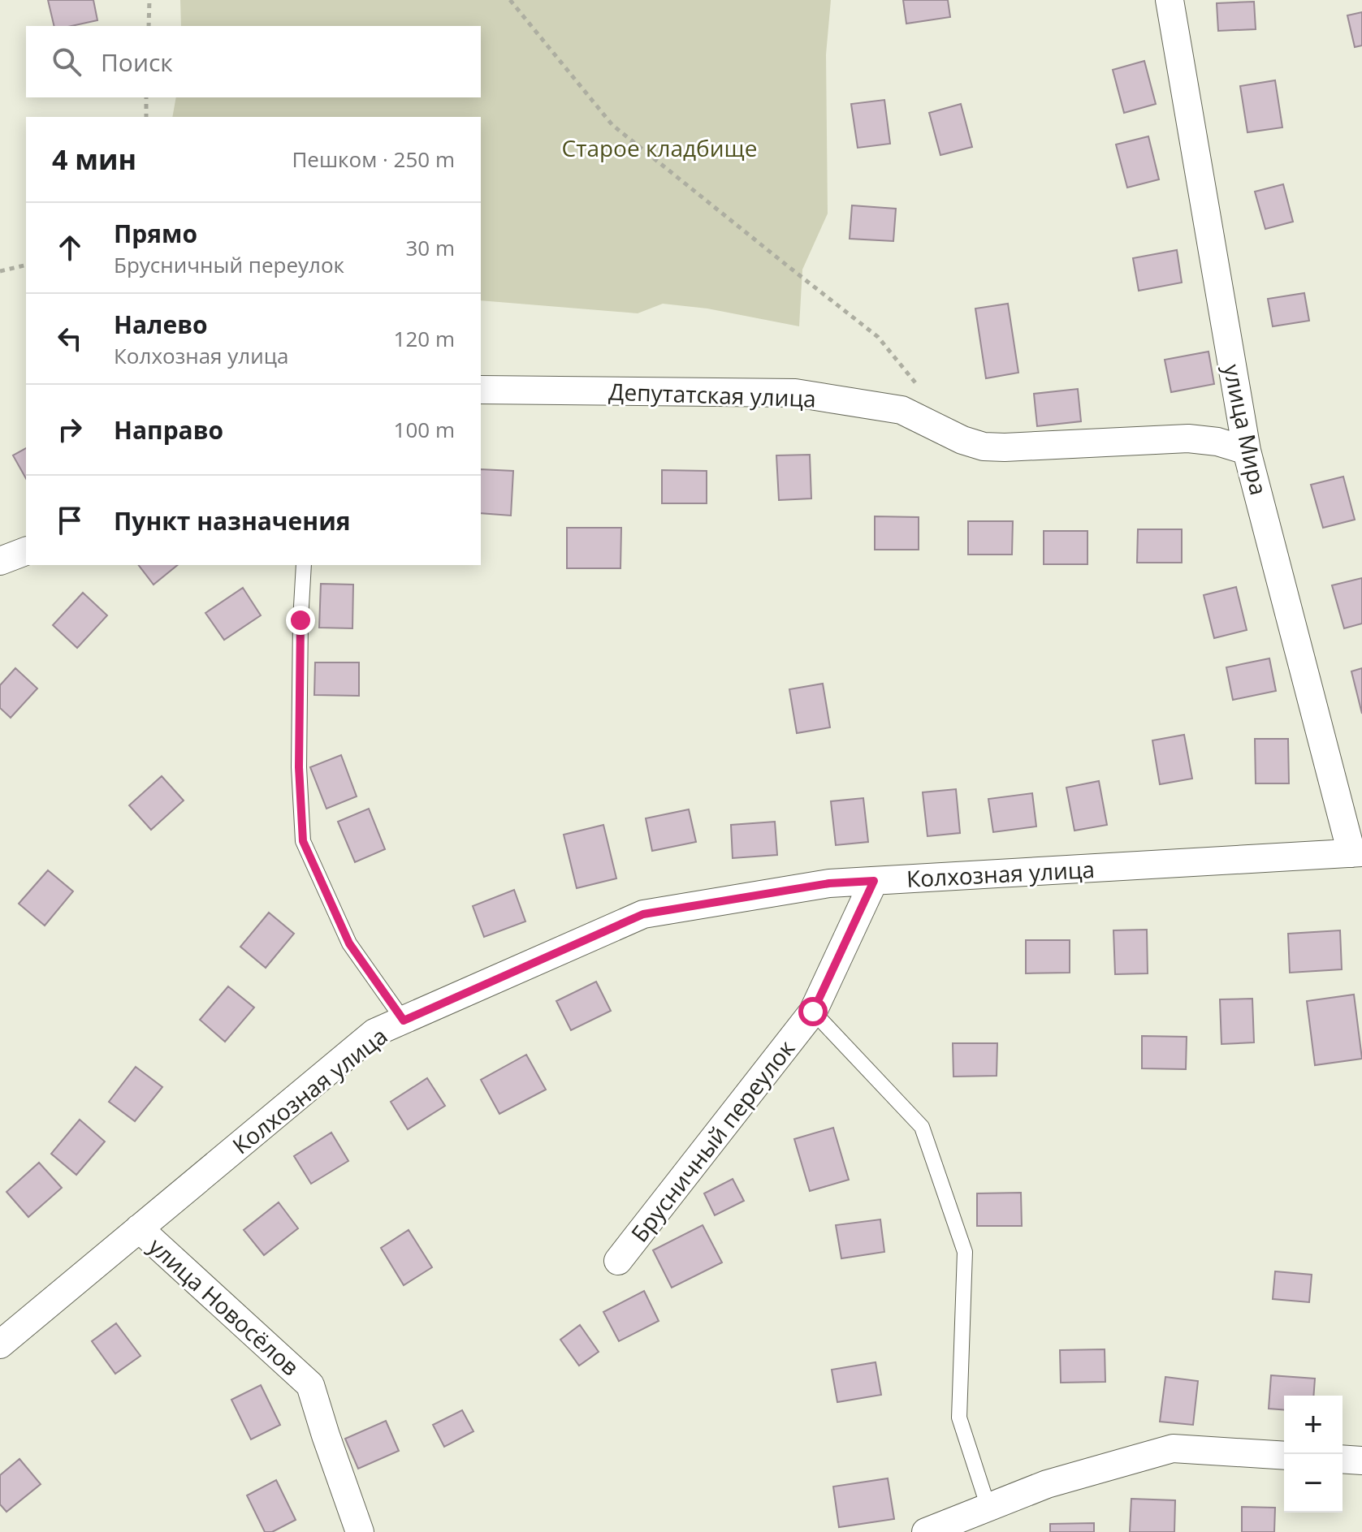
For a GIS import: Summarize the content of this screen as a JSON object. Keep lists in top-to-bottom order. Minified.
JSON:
{"streets":{"street":["Депутатская улица","улица Мира","Колхозная улица","Брусничный переулок","улица Новосёлов"]},"crossings":[["Депутатская улица","улица Мира"],["улица Мира","Колхозная улица"],["Колхозная улица","Брусничный переулок"],["Колхозная улица","улица Новосёлов"]],"parks":["Старое кладбище"],"page":{"search":"Поиск","heading":["4 мин","Пешком · 250 m"],"list":[["Прямо","Брусничный переулок","30 m"],["Налево","Колхозная улица","120 m"],["Направо","100 m"],"Пункт назначения"],"map_buttons":["+","−"]}}
